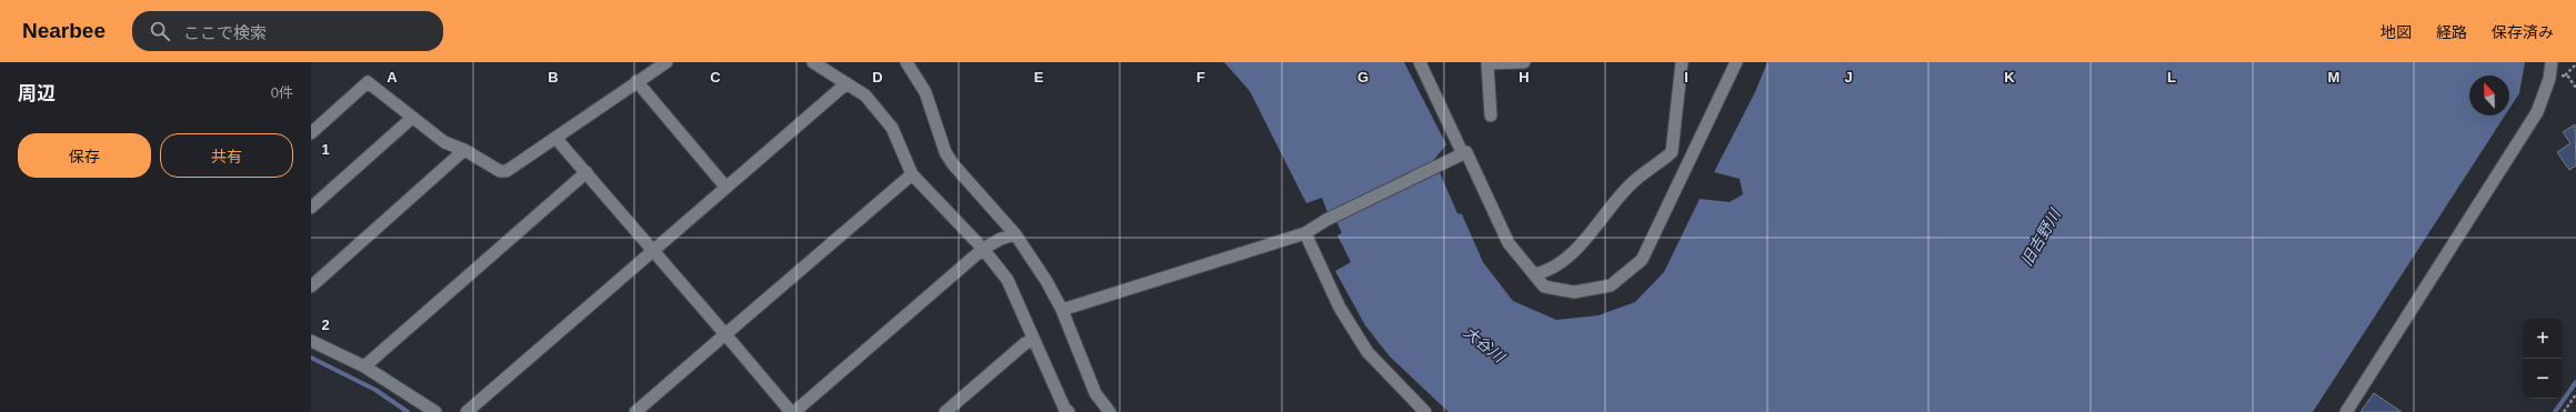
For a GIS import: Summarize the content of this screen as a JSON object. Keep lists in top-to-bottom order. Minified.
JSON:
{"water":["旧吉野川","大谷川"],"north":"top","page":{"header":"Nearbee","search":"ここで検索","nav":["地図","経路","保存済み"],"heading":["周辺","0件"],"buttons":["保存","共有"],"map_buttons":["+","−"]},"grid":{"columns":["A","B","C","D","E","F","G","H","I","J","K","L","M"],"rows":["1","2"]}}
